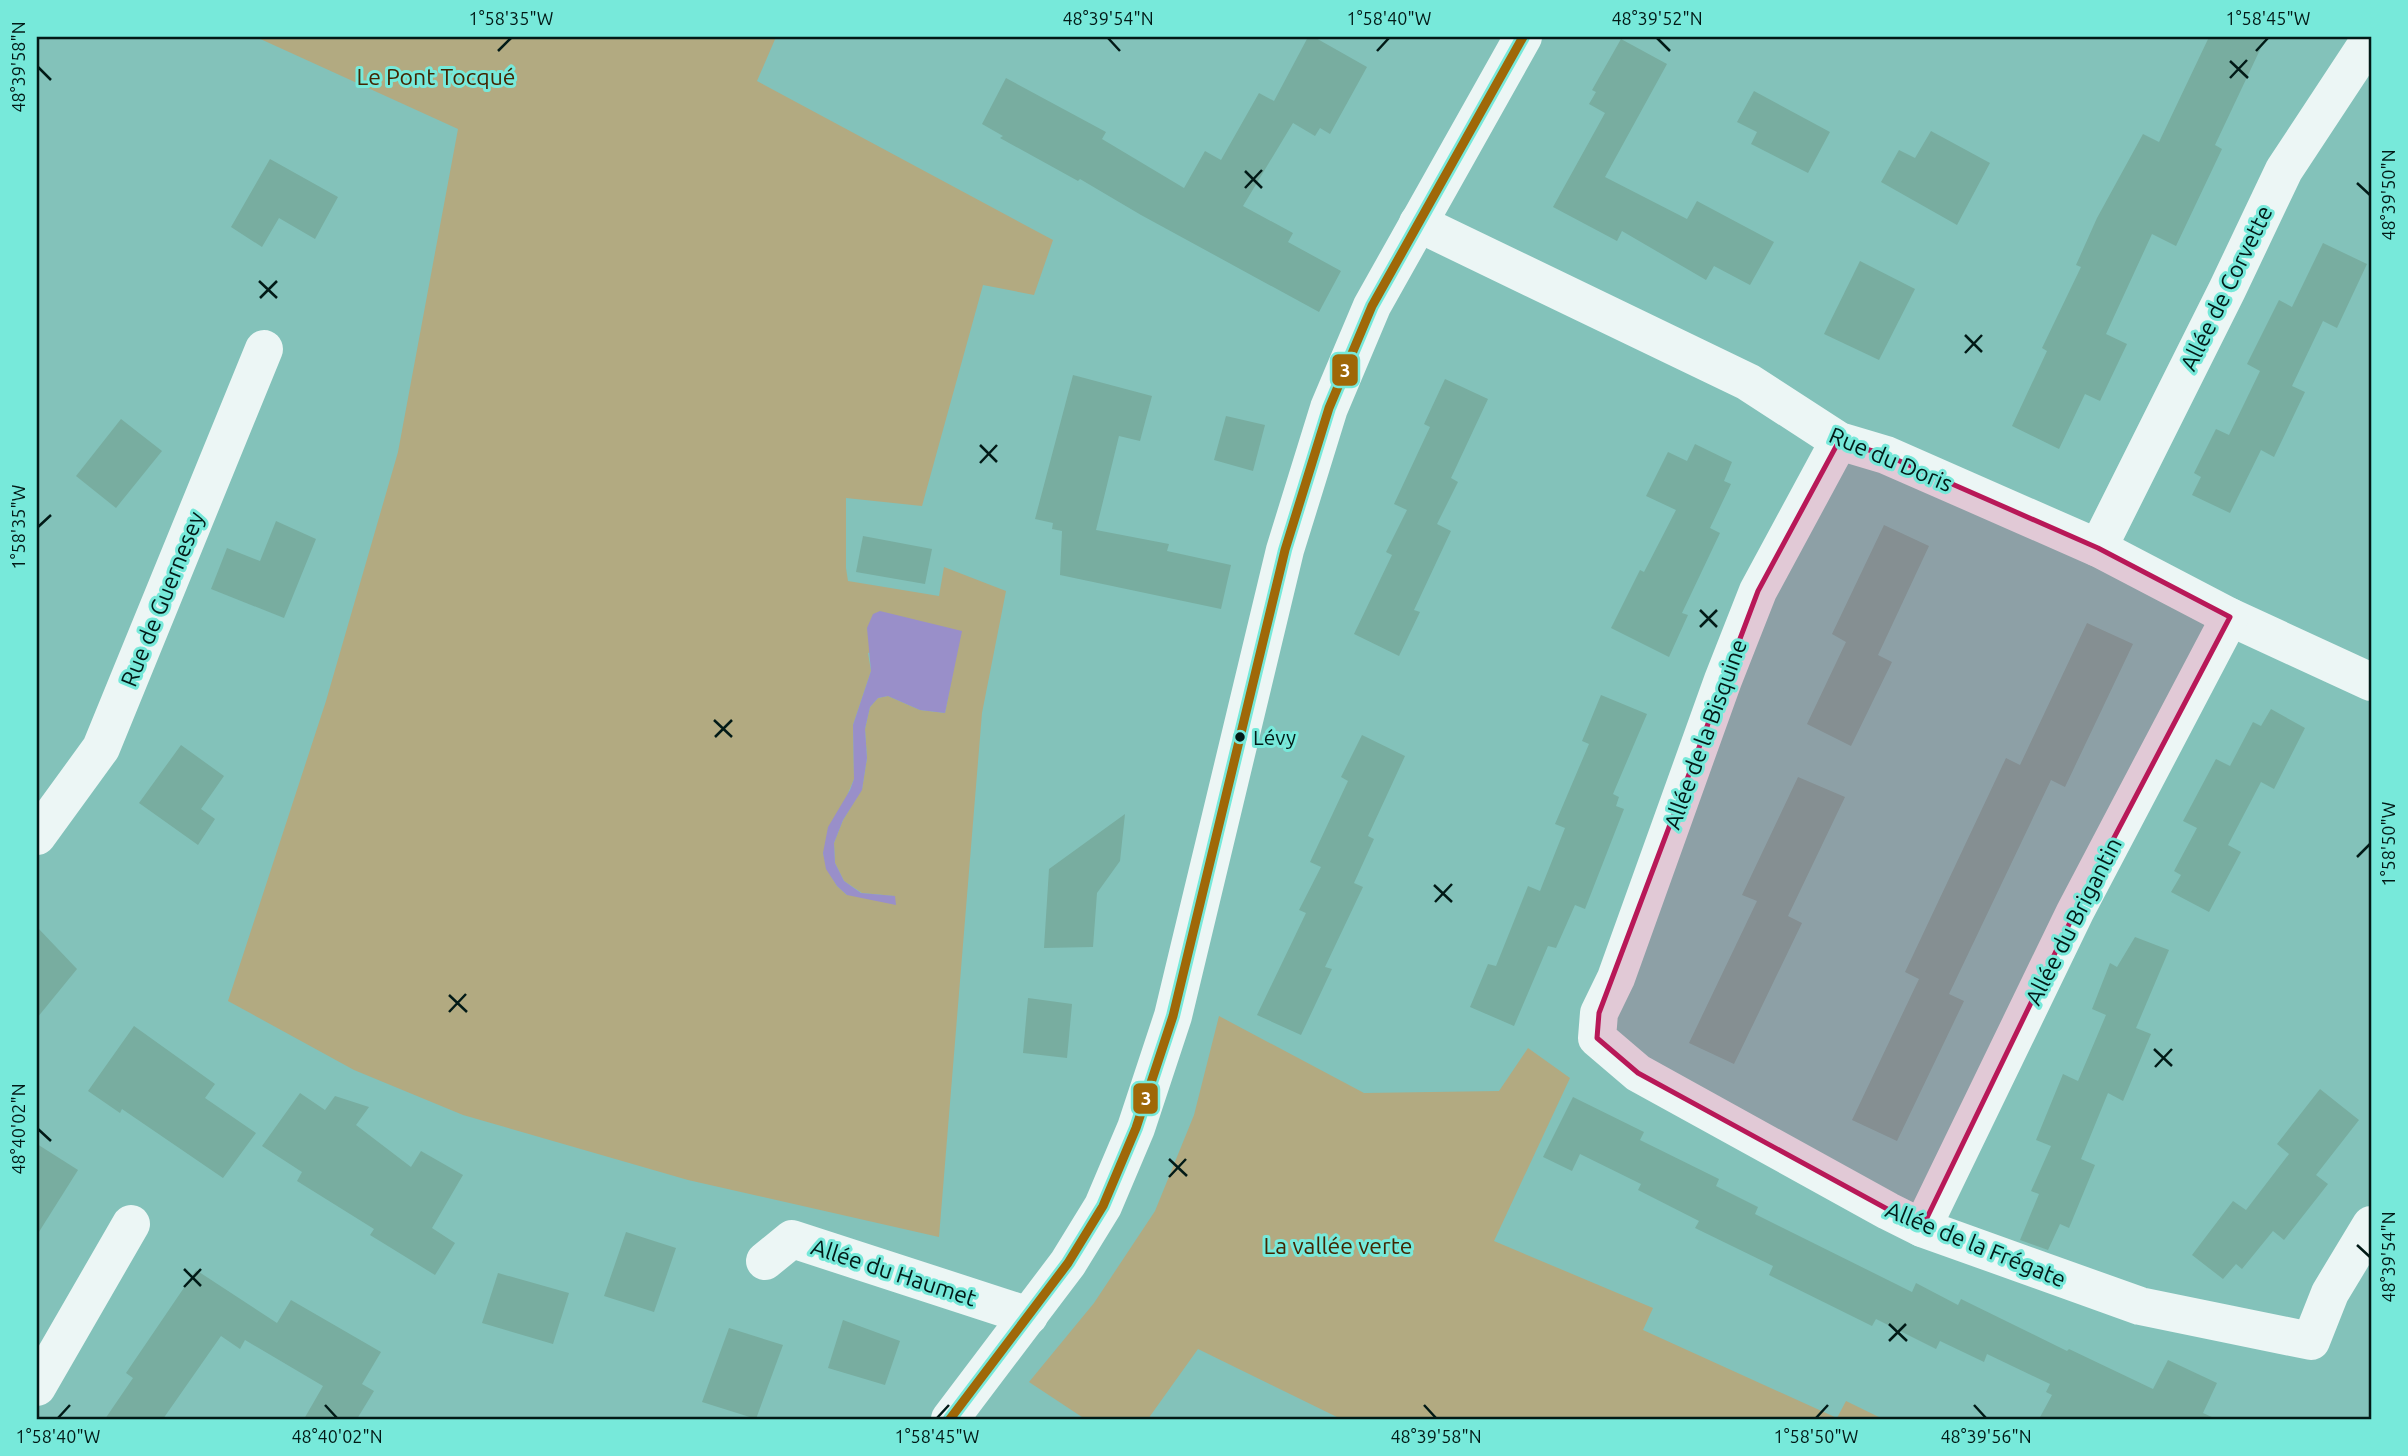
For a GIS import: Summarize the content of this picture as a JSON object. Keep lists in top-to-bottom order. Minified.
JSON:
{"streets":{"street":["Allée de Corvette","Rue du Doris","Rue de Guernesey","Allée de la Bisquine","Allée du Brigantin","Allée de la Frégate","Allée du Haumet"]},"crossings":[["Allée de Corvette","Rue du Doris"],["Rue du Doris","Allée de la Bisquine"],["Rue du Doris","Allée du Brigantin"],["Allée de la Bisquine","Allée de la Frégate"],["Allée du Brigantin","Allée de la Frégate"]],"parks":["Le Pont Tocqué","La vallée verte"],"places":["Lévy"],"lines":["transit line 3"],"coordinates":["1°58'35\"W","48°39'54\"N","1°58'40\"W","48°39'52\"N","1°58'45\"W","48°39'58\"N","48°39'50\"N","1°58'50\"W","48°40'02\"N","48°39'56\"N"]}
